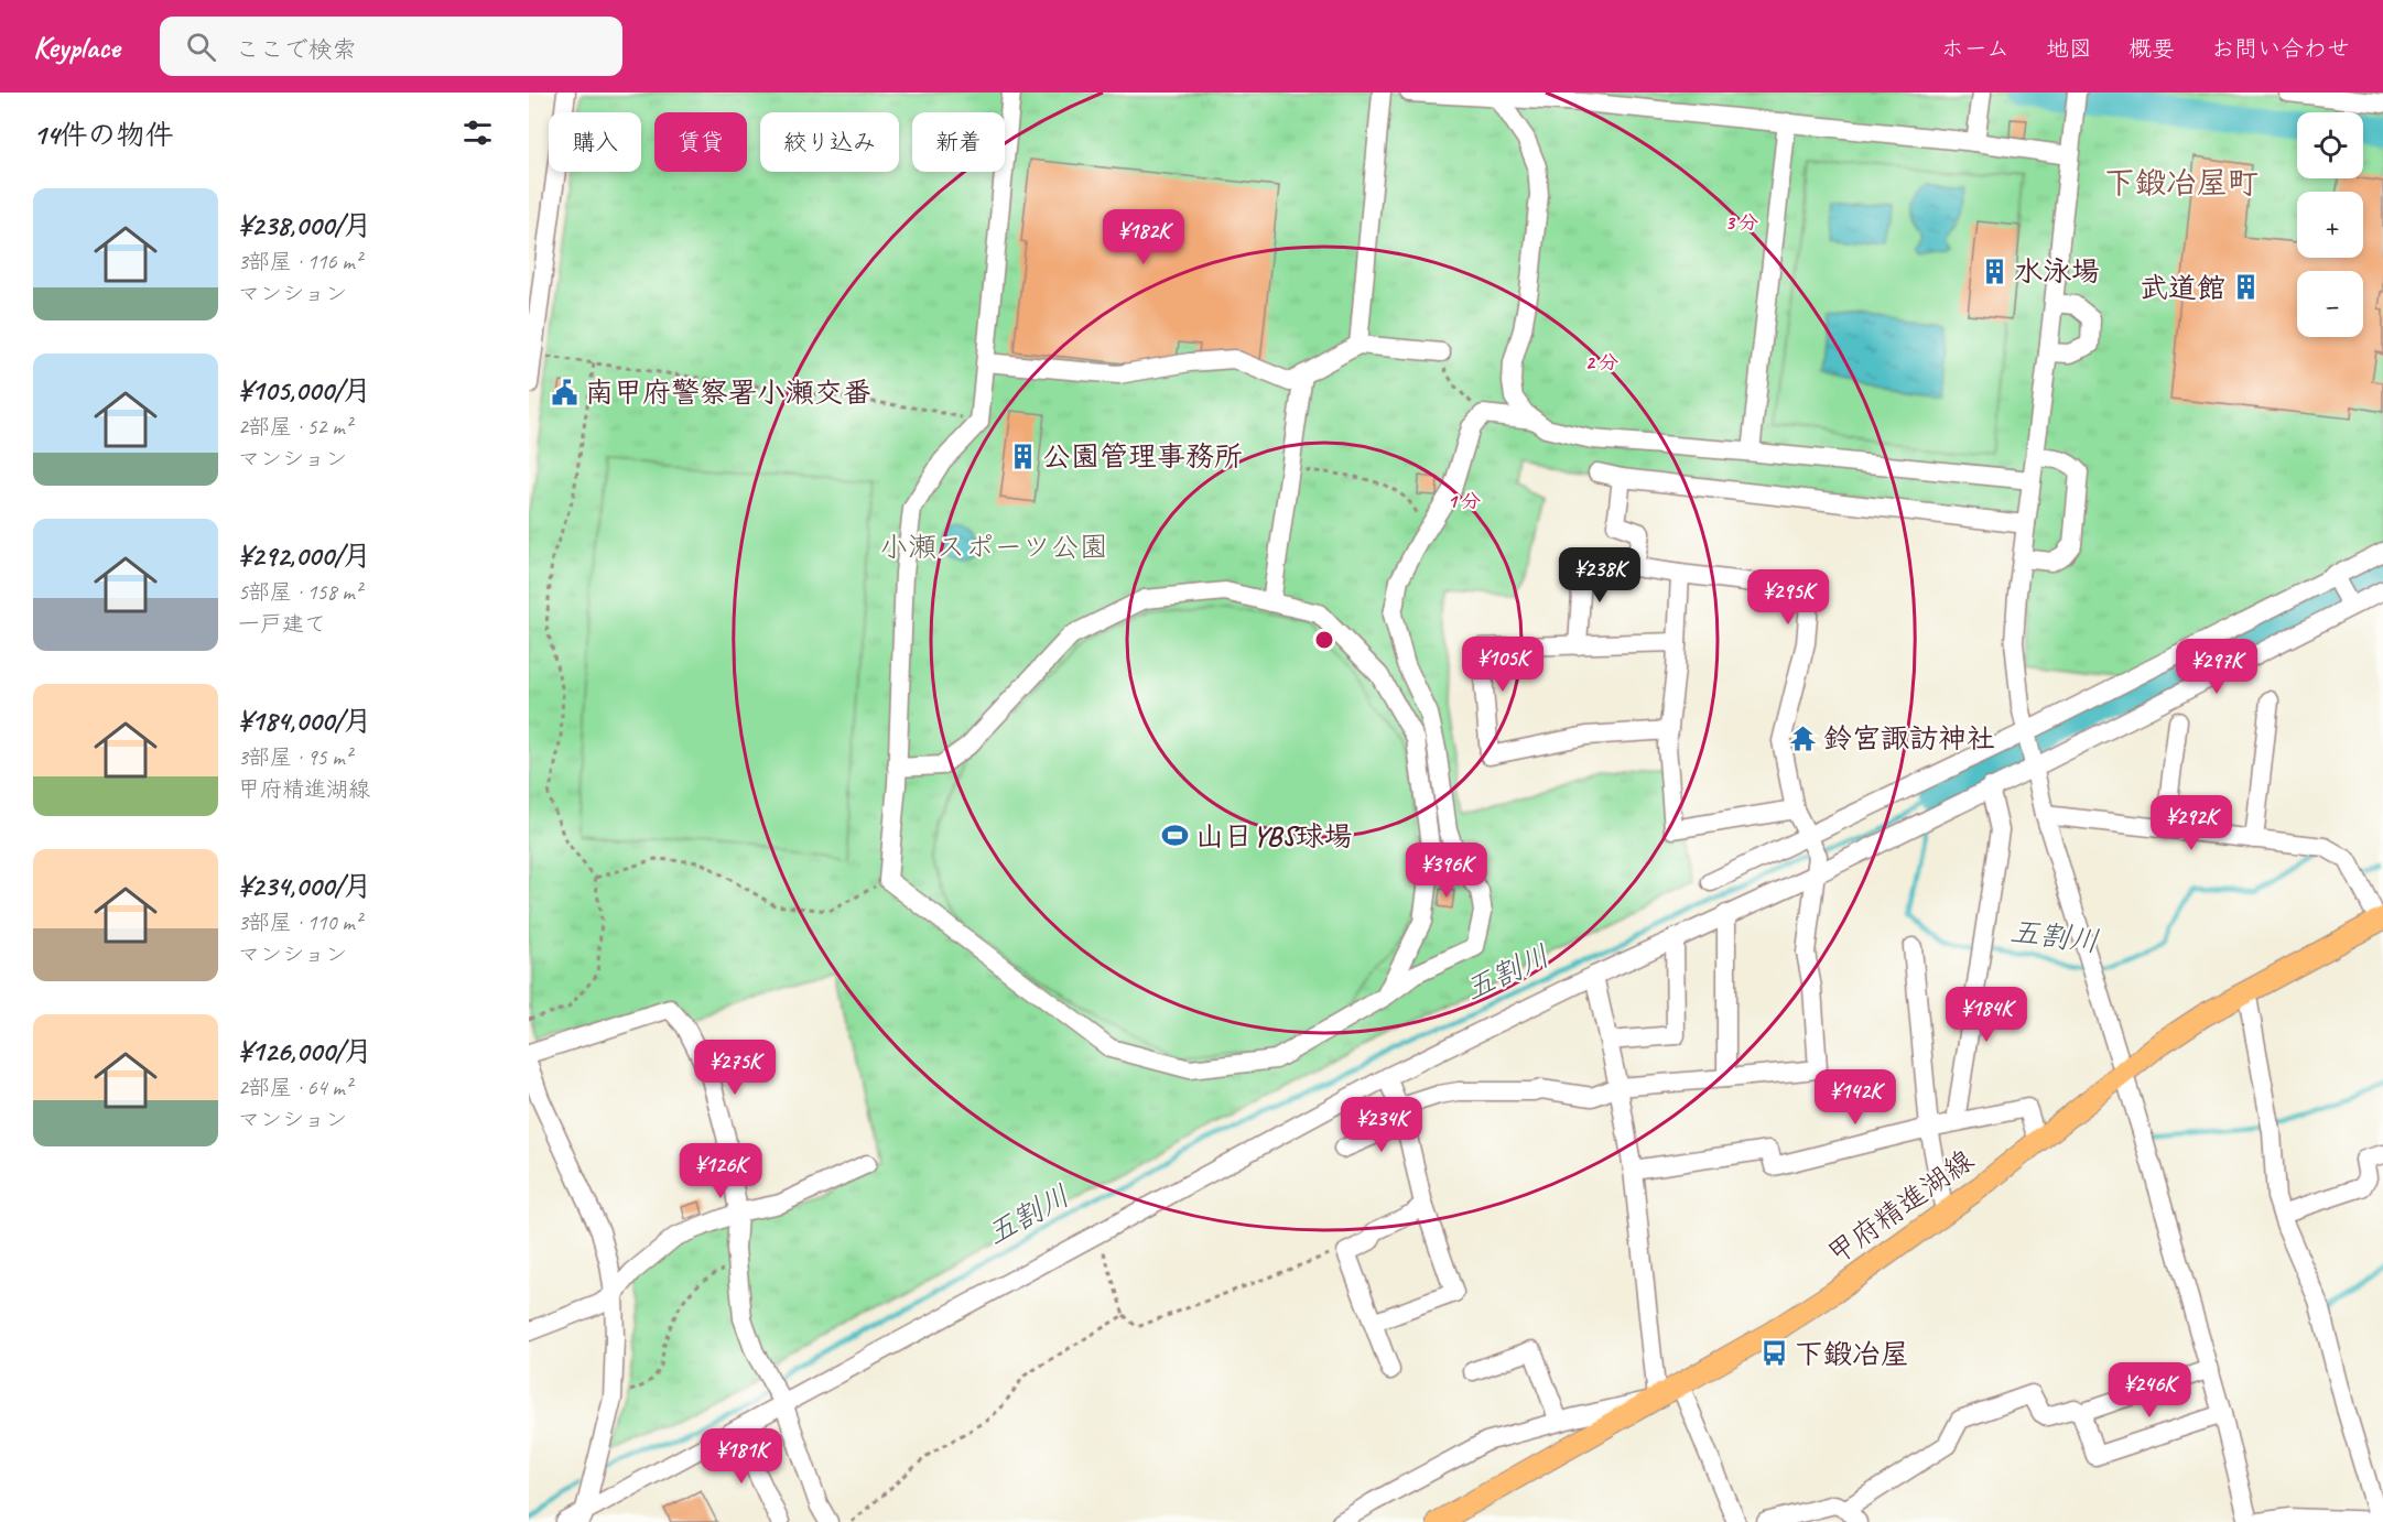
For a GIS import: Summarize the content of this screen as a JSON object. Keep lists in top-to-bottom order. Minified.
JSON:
{"streets":{"main road":["甲府精進湖線"]},"districts":["下鍛冶屋町"],"water":["五割川"],"parks":["小瀬スポーツ公園"],"places":{"building":["水泳場","武道館","公園管理事務所"],"public building":["南甲府警察署小瀬交番"],"temple":["鈴宮諏訪神社"],"sports":["山日YBS球場"],"bus stop":["下鍛冶屋"]},"page":{"header":"Keyplace","search":"ここで検索","nav":["ホーム","地図","概要","お問い合わせ"],"heading":"14件の物件","map_buttons":["+","−"],"chip":["購入","賃貸","絞り込み","新着"],"list":[{"name":"¥238,000/月","note":"3部屋 · 116 m² · マンション"},{"name":"¥105,000/月","note":"2部屋 · 52 m² · マンション"},{"name":"¥292,000/月","note":"5部屋 · 158 m² · 一戸建て"},{"name":"¥184,000/月","note":"3部屋 · 95 m² · 甲府精進湖線"},{"name":"¥234,000/月","note":"3部屋 · 110 m² · マンション"},{"name":"¥126,000/月","note":"2部屋 · 64 m² · マンション"}],"price":["¥182K","¥238K","¥295K","¥105K","¥297K","¥292K","¥396K","¥184K","¥275K","¥142K","¥234K","¥126K","¥246K","¥181K"]},"rings":["3 分","2 分","1 分"]}
